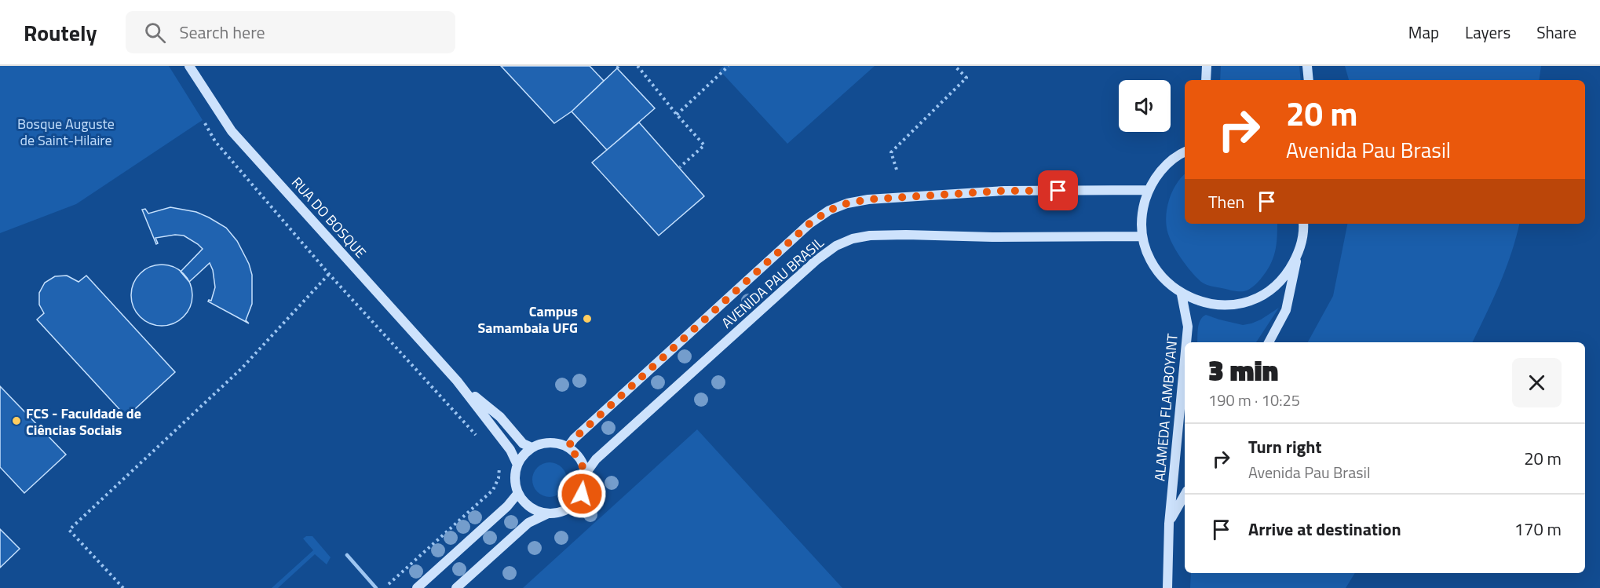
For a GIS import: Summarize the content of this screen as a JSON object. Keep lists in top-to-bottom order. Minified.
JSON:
{"streets":{"street":["RUA DO BOSQUE","AVENIDA PAU BRASIL","ALAMEDA FLAMBOYANT"]},"crossings":[["RUA DO BOSQUE","AVENIDA PAU BRASIL"]],"parks":["Bosque Auguste de Saint-Hilaire"],"places":["Campus Samambaia UFG","FCS - Faculdade de Ciências Sociais"],"page":{"header":"Routely","search":"Search here","nav":["Map","Layers","Share"],"turn":["20 m","Avenida Pau Brasil"],"then":"Then","heading":["3 min","190 m · 10:25"],"list":[{"name":"Turn right","note":"Avenida Pau Brasil","value":"20 m"},{"name":"Arrive at destination","value":"170 m"}]}}
